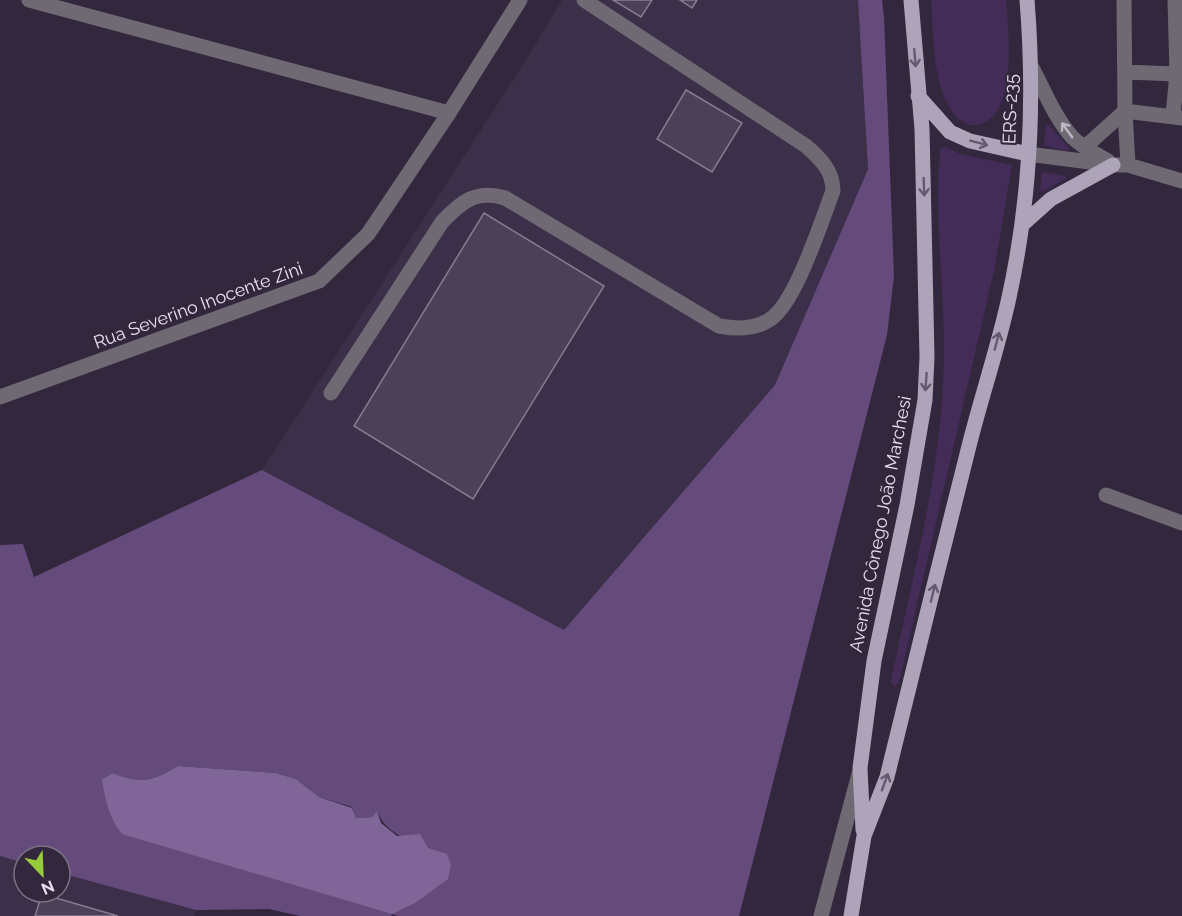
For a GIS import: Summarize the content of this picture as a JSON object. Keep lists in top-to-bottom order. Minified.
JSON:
{"streets":{"main road":["ERS-235","Avenida Cônego João Marchesi"],"street":["Rua Severino Inocente Zini"]},"crossings":[["ERS-235","Avenida Cônego João Marchesi"]],"north":"bottom right"}
